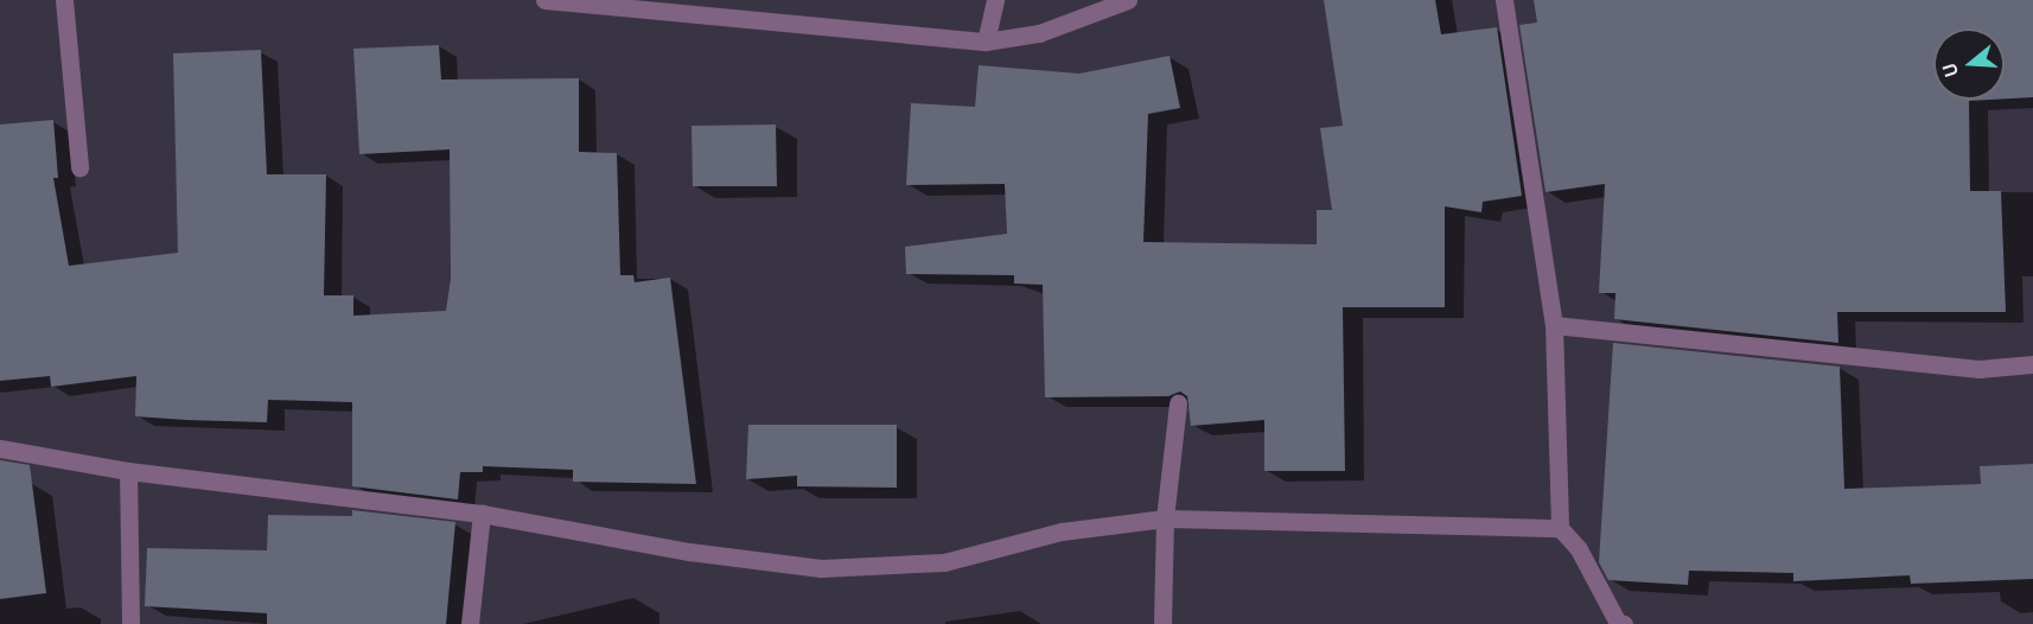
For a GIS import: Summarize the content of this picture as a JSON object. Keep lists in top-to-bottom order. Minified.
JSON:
{"north":"left"}
